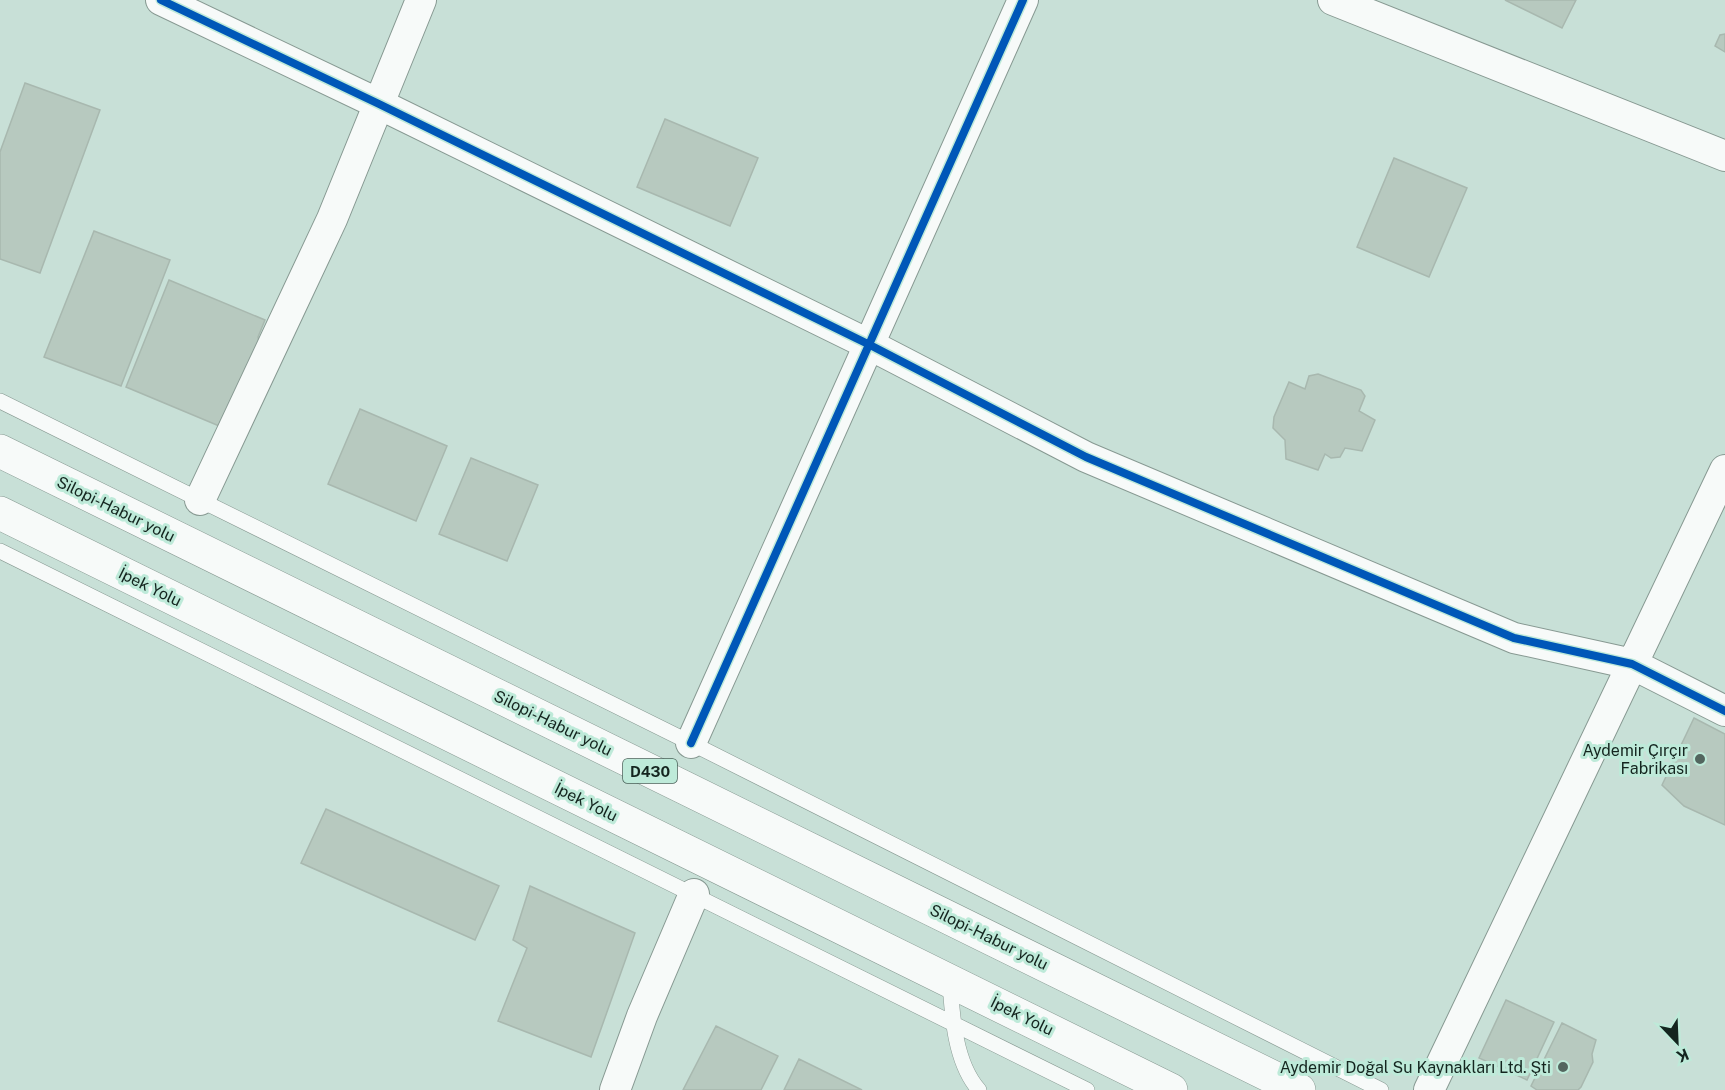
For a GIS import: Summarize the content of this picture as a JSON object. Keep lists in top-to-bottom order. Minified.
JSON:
{"streets":{"highway":["Silopi-Habur yolu","İpek Yolu","D430"]},"places":["Aydemir Çırçır Fabrikası","Aydemir Doğal Su Kaynakları Ltd. Şti"],"north":"bottom right"}
